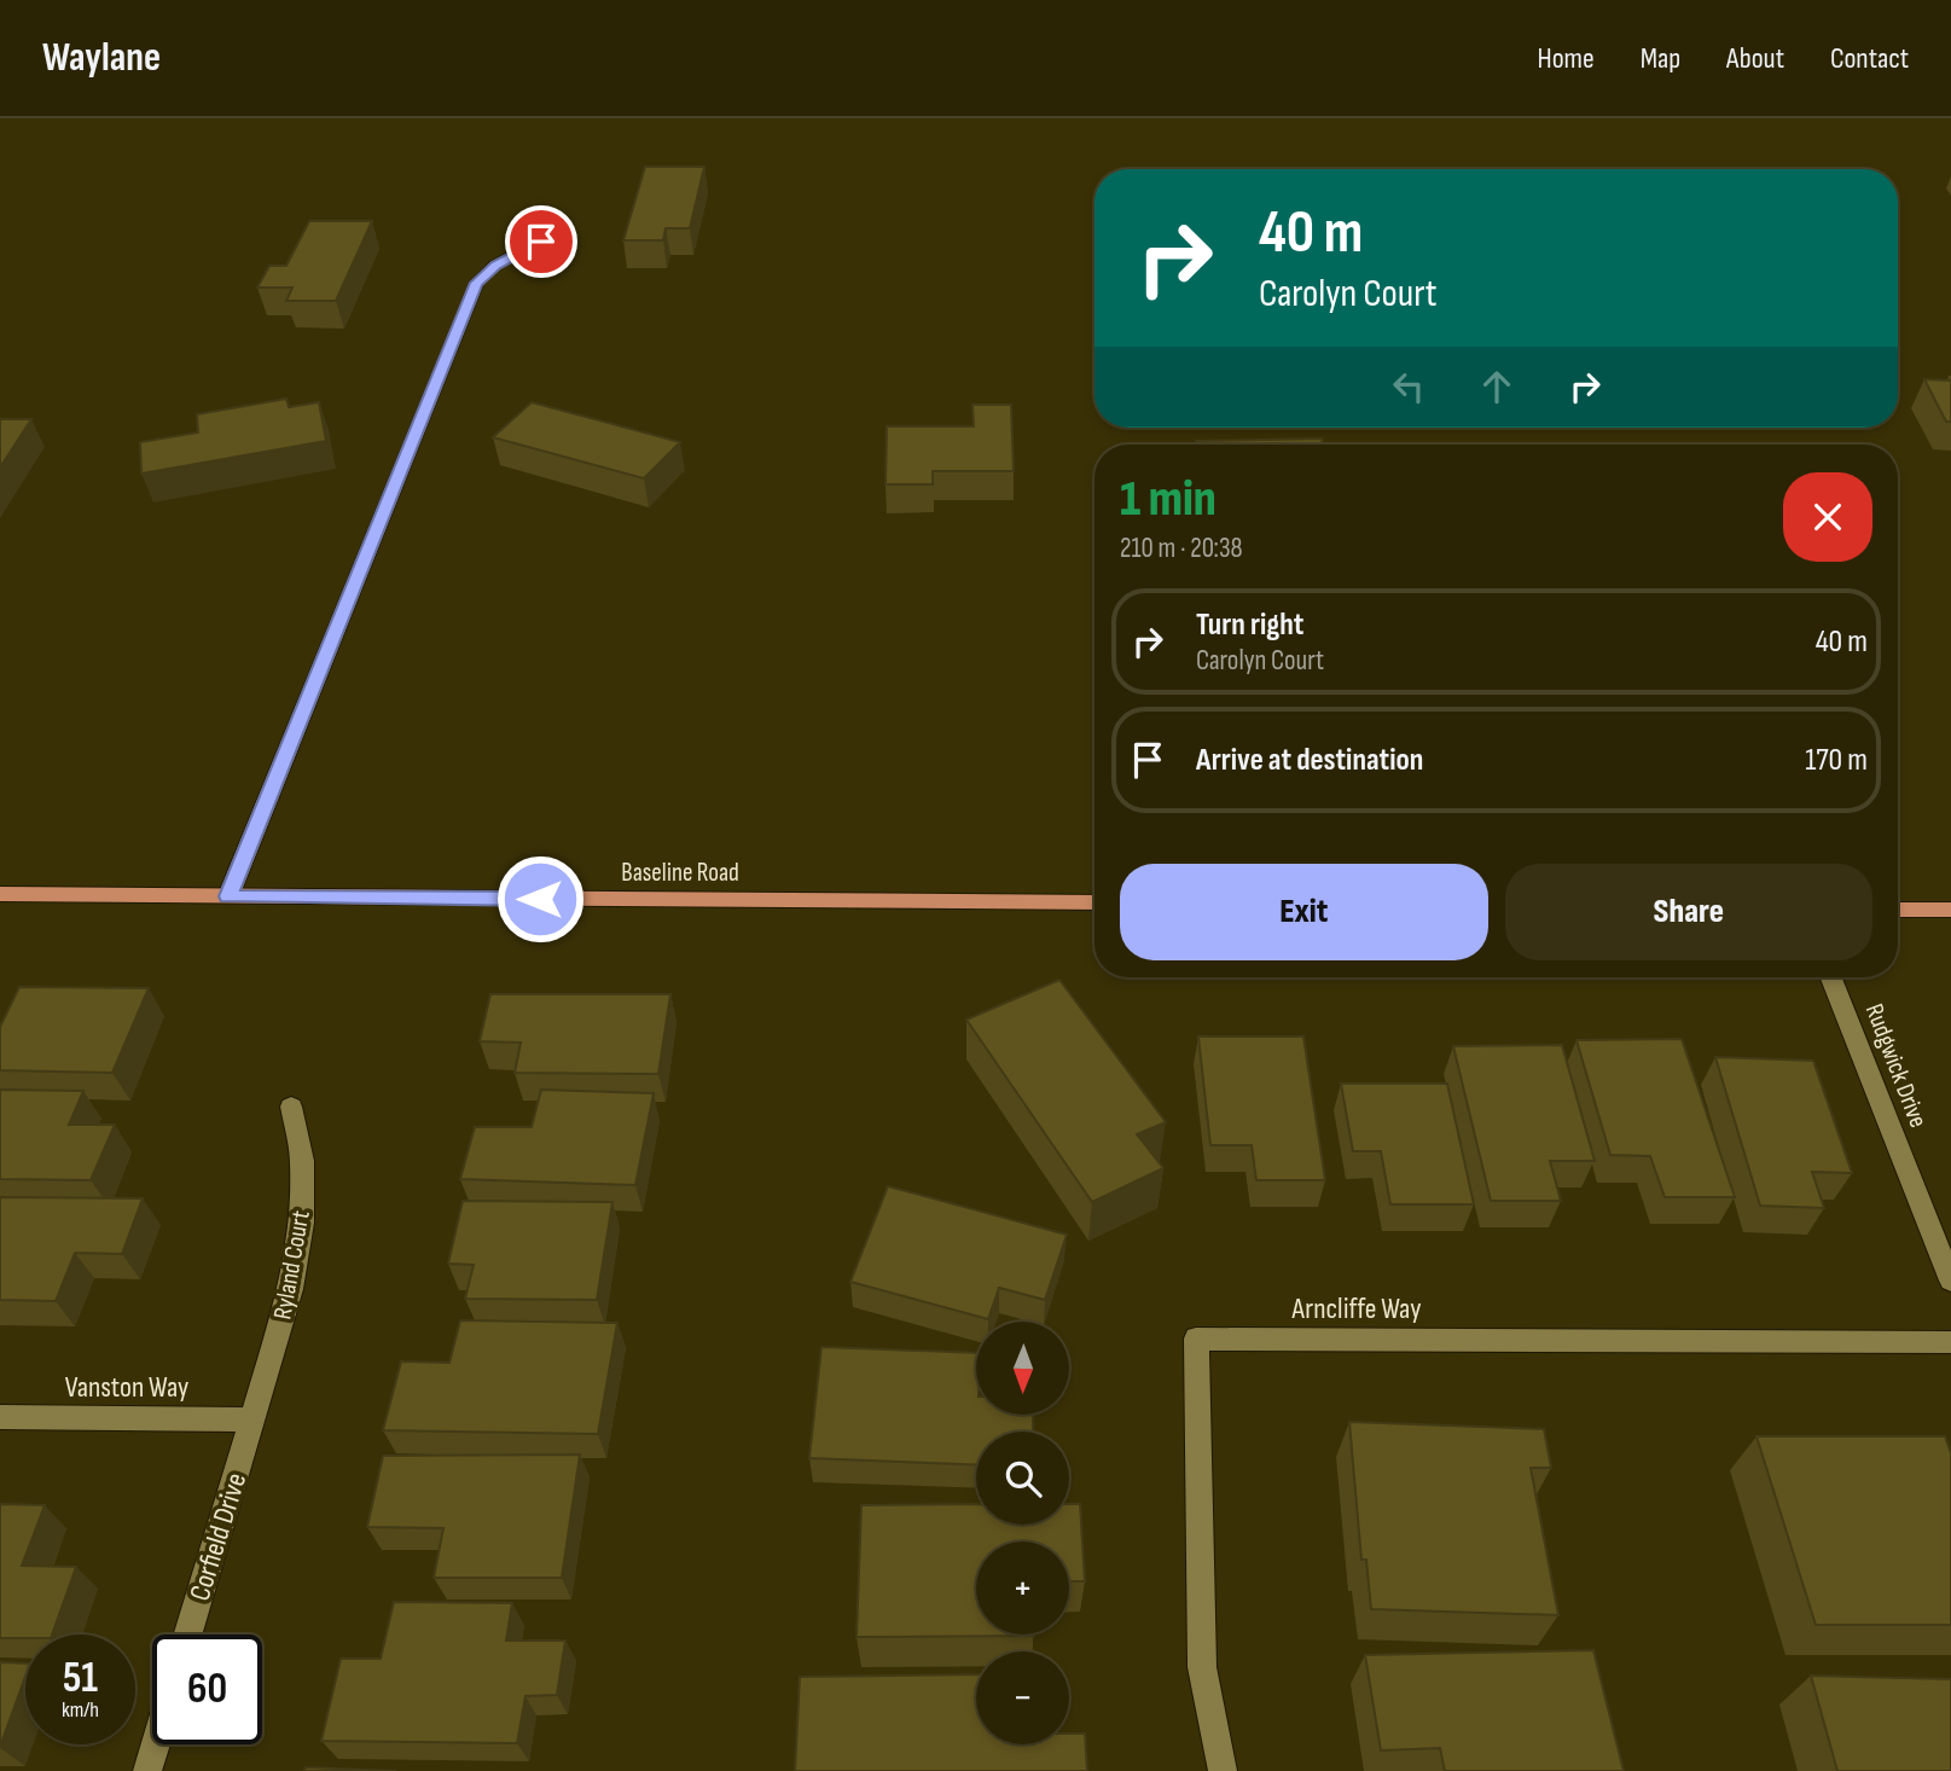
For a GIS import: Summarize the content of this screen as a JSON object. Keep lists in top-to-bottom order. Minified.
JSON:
{"streets":{"main road":["Baseline Road"],"street":["Rudgwick Drive","Ryland Court","Arncliffe Way","Vanston Way","Corfield Drive"]},"crossings":[["Ryland Court","Vanston Way"],["Ryland Court","Corfield Drive"],["Vanston Way","Corfield Drive"]],"north":"bottom","page":{"header":"Waylane","nav":["Home","Map","About","Contact"],"turn":["40 m","Carolyn Court"],"heading":["1 min","210 m · 20:38"],"list":[{"name":"Turn right","note":"Carolyn Court","value":"40 m"},{"name":"Arrive at destination","value":"170 m"}],"buttons":["Exit","Share"],"map_buttons":["+","−"],"speed":"51 km/h","limit":"60"}}
